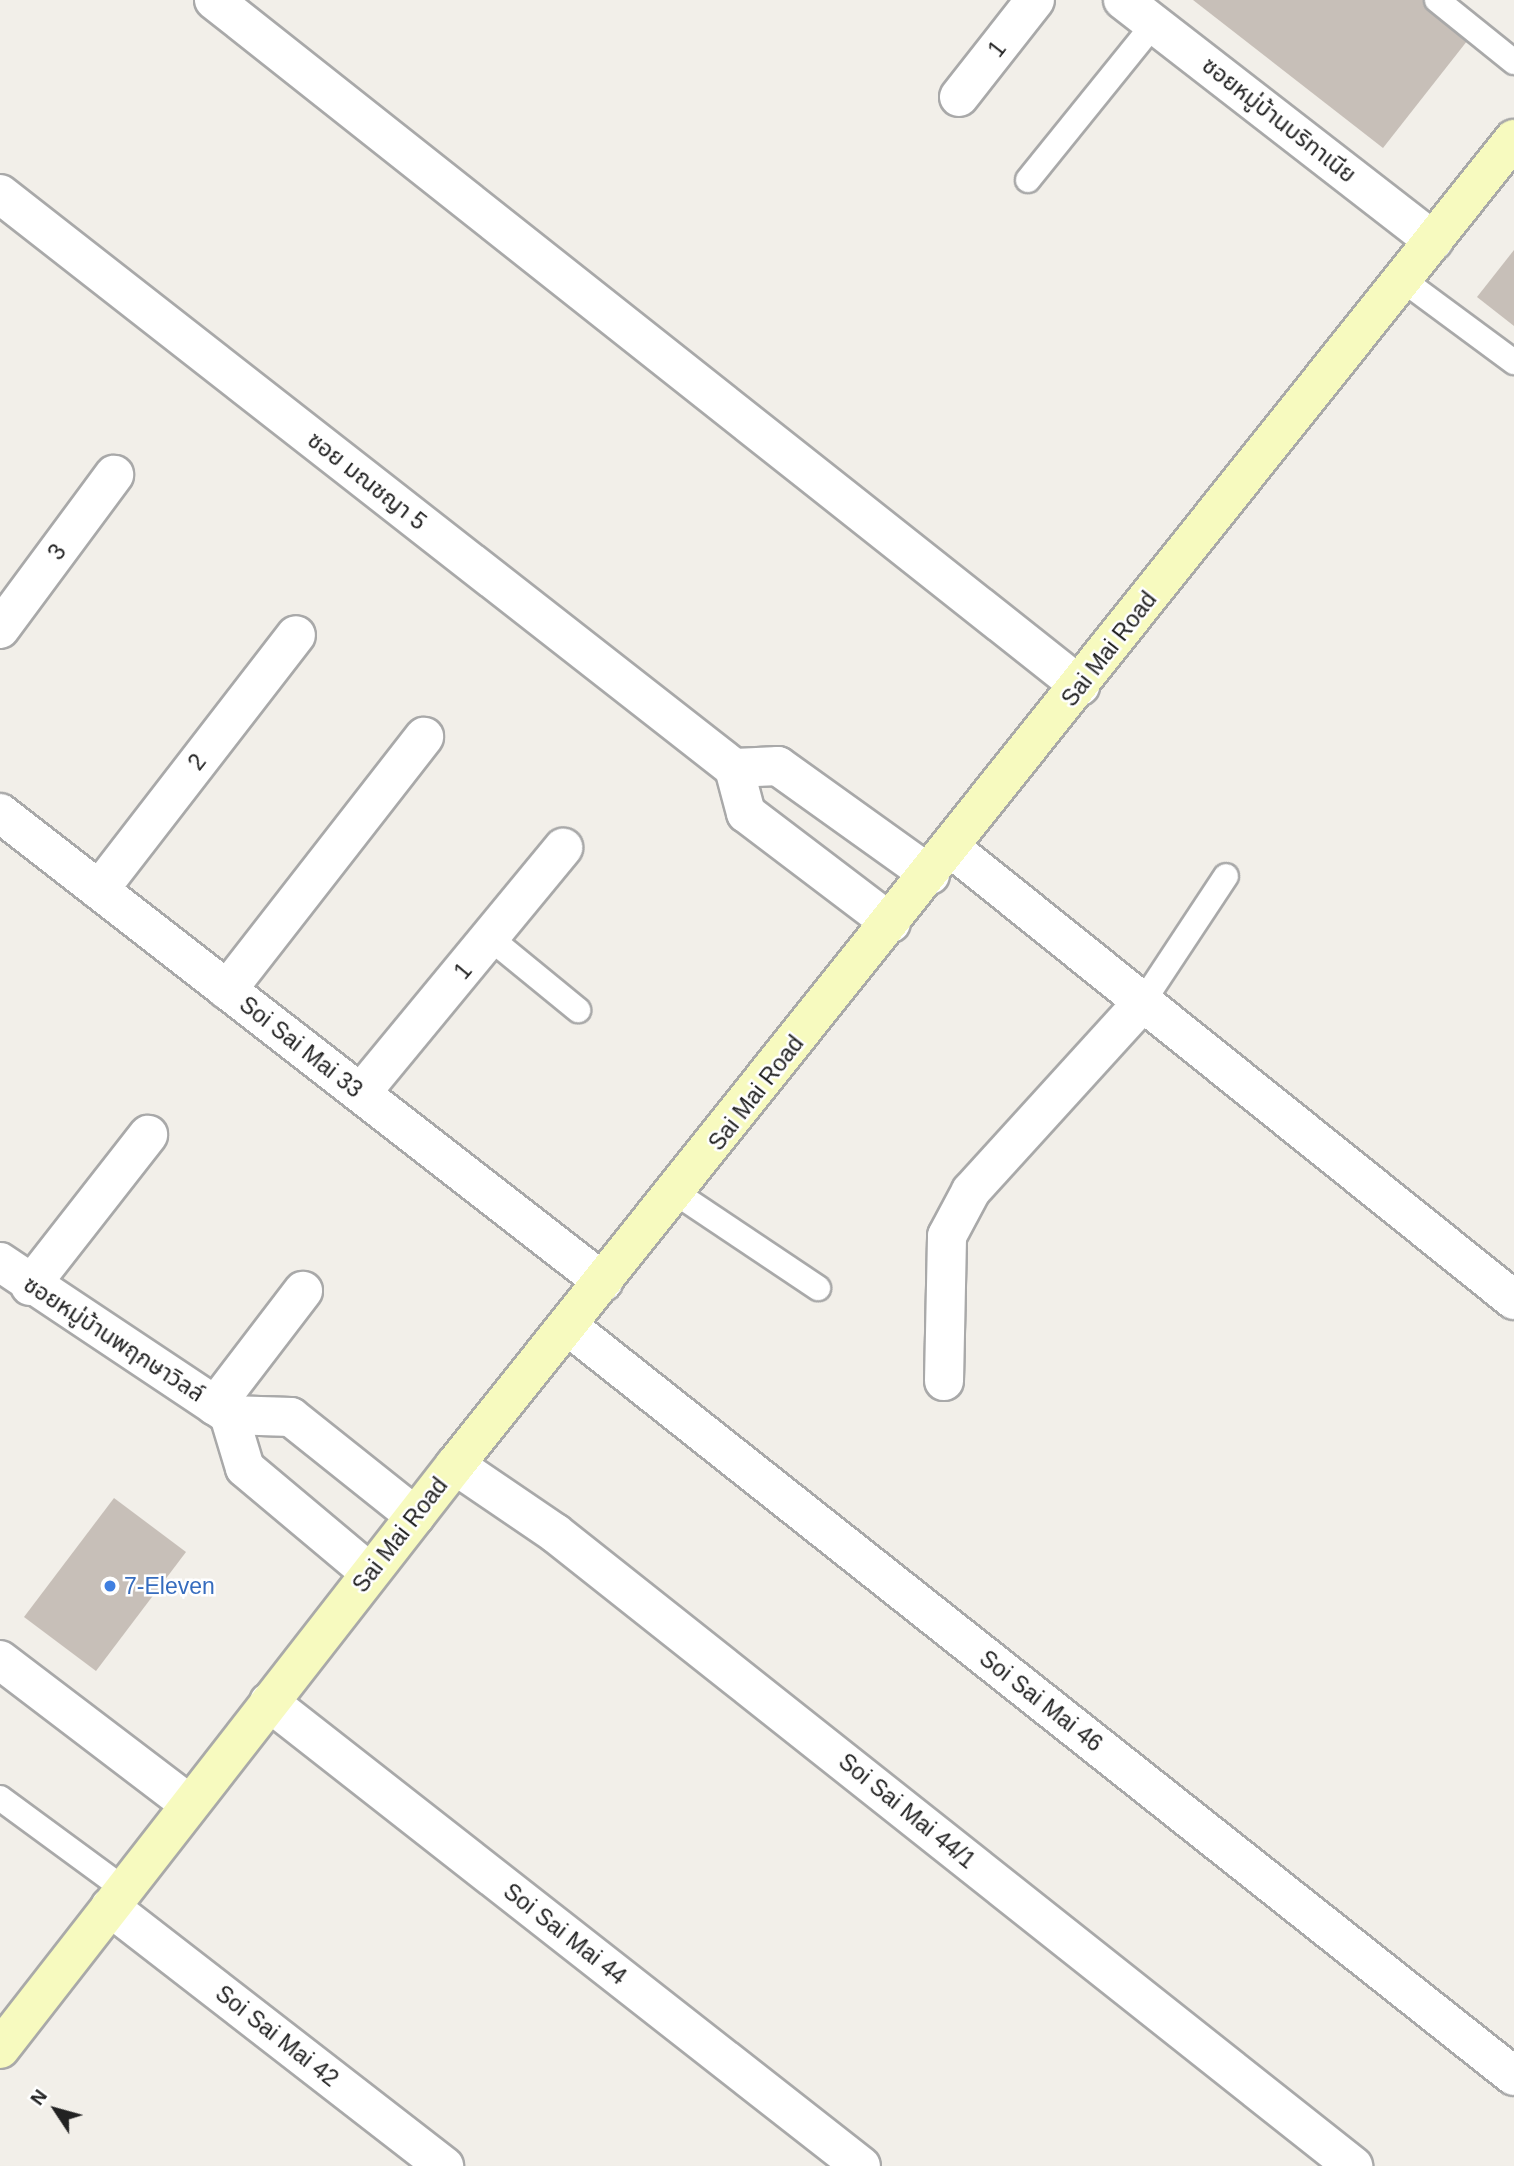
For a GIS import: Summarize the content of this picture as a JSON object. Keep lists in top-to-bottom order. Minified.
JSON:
{"streets":{"main road":["Sai Mai Road"],"street":["1","ซอยหมู่บ้านบริทาเนีย","ซอย มณชญา 5","3","2","Soi Sai Mai 33","ซอยหมู่บ้านพฤกษาวิลล์","Soi Sai Mai 46","Soi Sai Mai 44/1","Soi Sai Mai 44","Soi Sai Mai 42"]},"crossings":[["1","Soi Sai Mai 33"],["ซอยหมู่บ้านบริทาเนีย","Sai Mai Road"],["Sai Mai Road","Soi Sai Mai 33"],["Sai Mai Road","Soi Sai Mai 46"],["Sai Mai Road","Soi Sai Mai 44/1"],["Sai Mai Road","Soi Sai Mai 44"],["Sai Mai Road","Soi Sai Mai 42"],["2","Soi Sai Mai 33"]],"places":["7-Eleven"],"north":"top left"}
